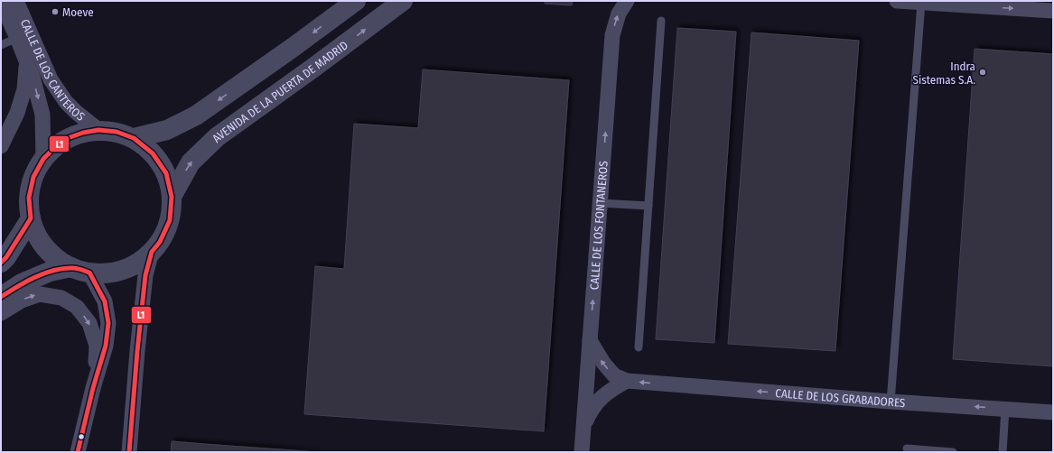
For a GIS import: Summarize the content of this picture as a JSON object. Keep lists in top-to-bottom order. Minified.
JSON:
{"streets":{"street":["CALLE DE LOS CANTEROS","AVENIDA DE LA PUERTA DE MADRID","CALLE DE LOS FONTANEROS","CALLE DE LOS GRABADORES"]},"crossings":[["CALLE DE LOS FONTANEROS","CALLE DE LOS GRABADORES"]],"one_way":["CALLE DE LOS FONTANEROS","CALLE DE LOS GRABADORES"],"places":["Moeve","Indra Sistemas S.A."],"lines":["transit line L1"]}
